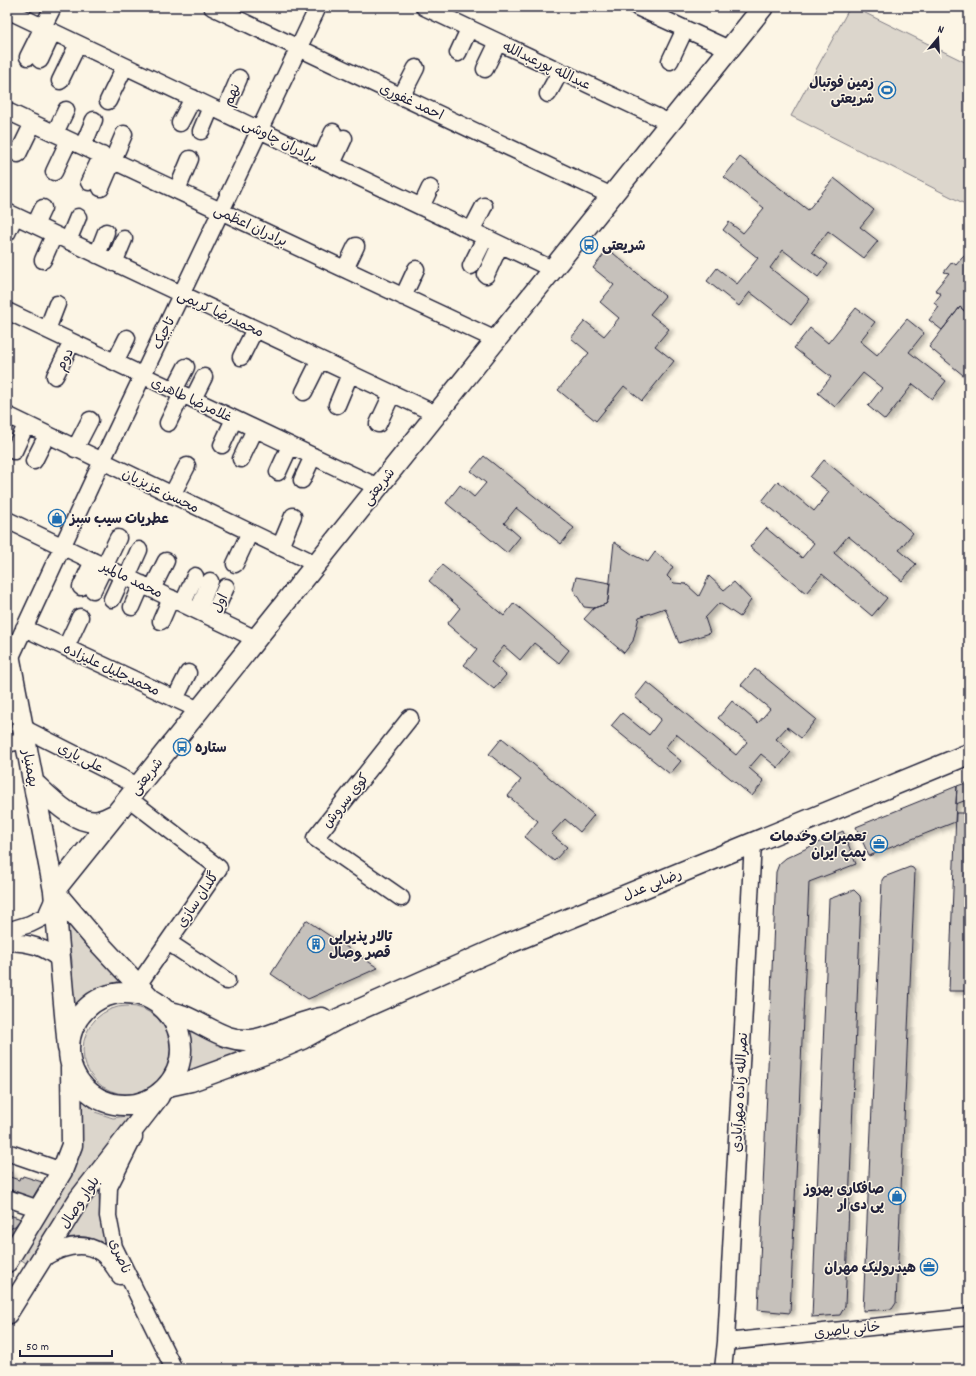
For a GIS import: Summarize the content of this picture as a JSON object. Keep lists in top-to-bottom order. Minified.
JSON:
{"streets":{"main road":["شریعتی","بهمنیار","رضایی عدل","بلوار وصال"],"street":["عبدالله پورعبدالله","نهم","احمد غفوری","برادران چاوشی","برادران اعظمی","محمدرضا کریمی","تاجیک","دوم","غلامرضا طاهری","محسن عزیزیان","محمد مالمیر","اول","محمدجلیل علیزاده","علی یاری","کوی سروش","گلدان سازی","نصرالله زاده مهرآبادی","ناصری","خانی باصری"]},"crossings":[["عبدالله پورعبدالله","شریعتی"],["نهم","برادران چاوشی"],["احمد غفوری","تاجیک"],["احمد غفوری","شریعتی"],["برادران چاوشی","تاجیک"],["برادران چاوشی","شریعتی"],["برادران اعظمی","تاجیک"],["برادران اعظمی","شریعتی"],["محمدرضا کریمی","تاجیک"],["محمدرضا کریمی","شریعتی"],["تاجیک","غلامرضا طاهری"],["تاجیک","محسن عزیزیان"],["تاجیک","محمد مالمیر"],["تاجیک","محمدجلیل علیزاده"],["تاجیک","بهمنیار"],["دوم","غلامرضا طاهری"],["غلامرضا طاهری","شریعتی"],["شریعتی","محسن عزیزیان"],["شریعتی","محمد مالمیر"],["شریعتی","محمدجلیل علیزاده"],["شریعتی","علی یاری"],["شریعتی","بهمنیار"],["شریعتی","گلدان سازی"],["محمد مالمیر","اول"],["علی یاری","بهمنیار"],["علی یاری","گلدان سازی"],["بهمنیار","رضایی عدل"],["بهمنیار","گلدان سازی"],["بهمنیار","بلوار وصال"],["رضایی عدل","گلدان سازی"],["رضایی عدل","نصرالله زاده مهرآبادی"],["رضایی عدل","بلوار وصال"],["گلدان سازی","بلوار وصال"],["نصرالله زاده مهرآبادی","خانی باصری"],["بلوار وصال","ناصری"]],"places":{"sports":["زمین فوتبال شریعتی"],"bus stop":["شریعتی","ستاره"],"shop":["عطریات سیب سبز","صافکاری بهروز پی دی ار"],"office":["تعمیرات وخدمات پمپ ایران","هیدرولیک مهران"],"building":["تالار پذیرایی قصر وصال"]},"scale_bar":"50 m","north":"top"}
